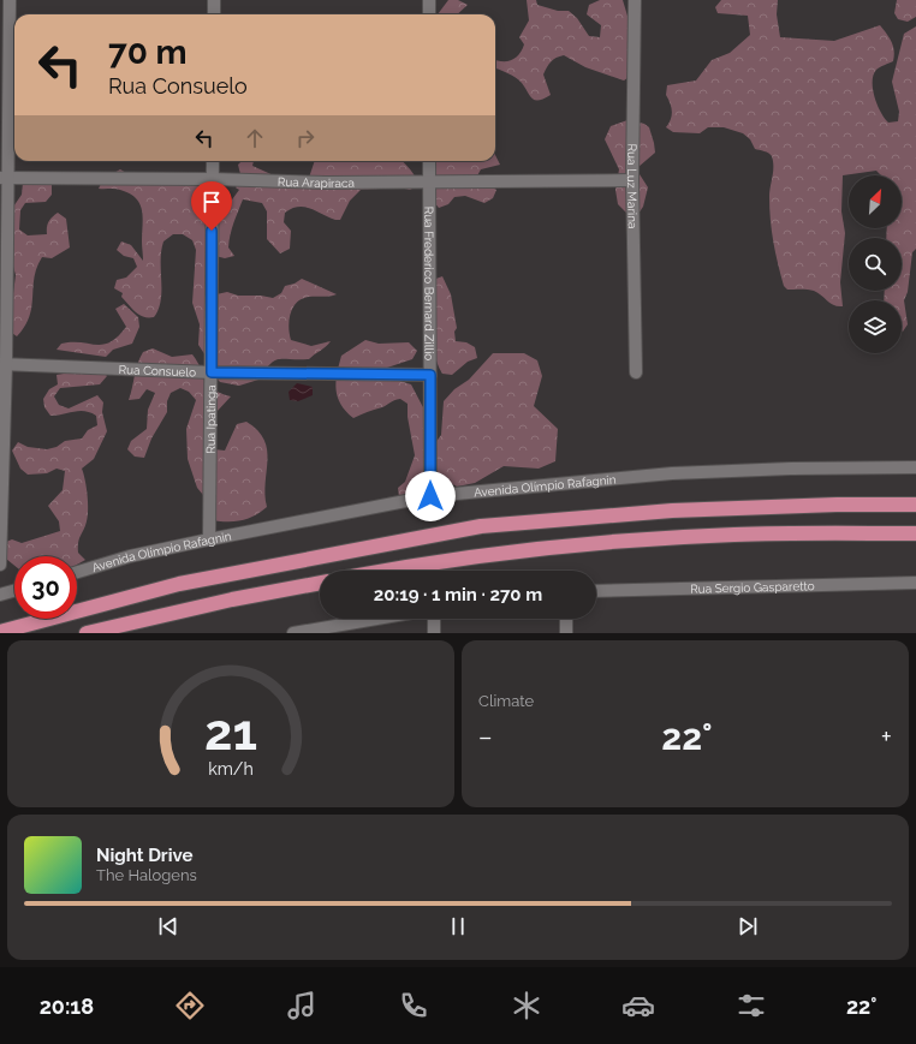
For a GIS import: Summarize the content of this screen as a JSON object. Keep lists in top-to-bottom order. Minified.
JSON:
{"streets":{"street":["Rua Arapiraca","Rua Luz Marina","Rua Frederico Bernard Zillio","Rua Consuelo","Rua Ipatinga","Avenida Olímpio Rafagnin","Rua Sergio Gasparetto"]},"crossings":[["Rua Arapiraca","Rua Luz Marina"],["Rua Arapiraca","Rua Frederico Bernard Zillio"],["Rua Arapiraca","Rua Ipatinga"],["Rua Frederico Bernard Zillio","Rua Consuelo"],["Rua Frederico Bernard Zillio","Avenida Olímpio Rafagnin"],["Rua Consuelo","Rua Ipatinga"],["Rua Ipatinga","Avenida Olímpio Rafagnin"]],"north":"top right","page":{"turn":["70 m","Rua Consuelo"],"limit":"30","trip":"20:19 · 1 min · 270 m","tile":"Climate","heat":["−","22°","+"],"song":["Night Drive","The Halogens"],"tabs":["20:18","22°"],"gauge":["21","km/h"]}}
